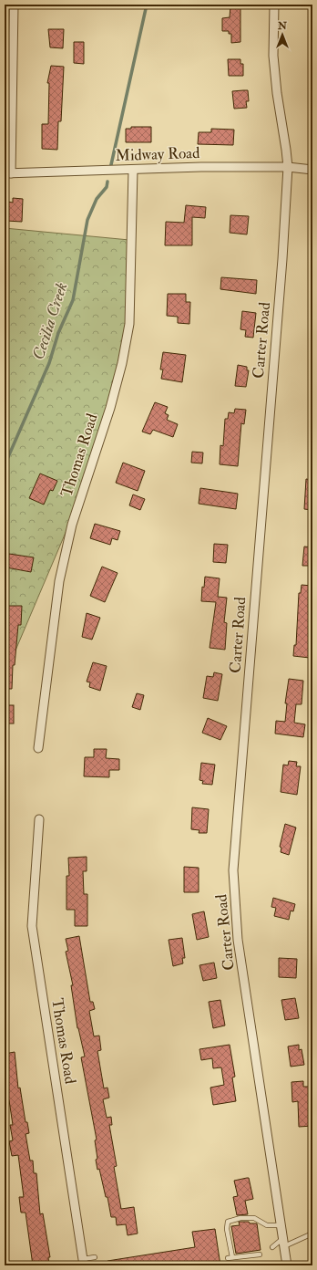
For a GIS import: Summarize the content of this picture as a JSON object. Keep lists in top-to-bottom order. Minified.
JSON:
{"streets":{"street":["Midway Road","Carter Road","Thomas Road"]},"crossings":[["Midway Road","Carter Road"],["Midway Road","Thomas Road"]],"water":["Cecilia Creek"],"north":"top"}
